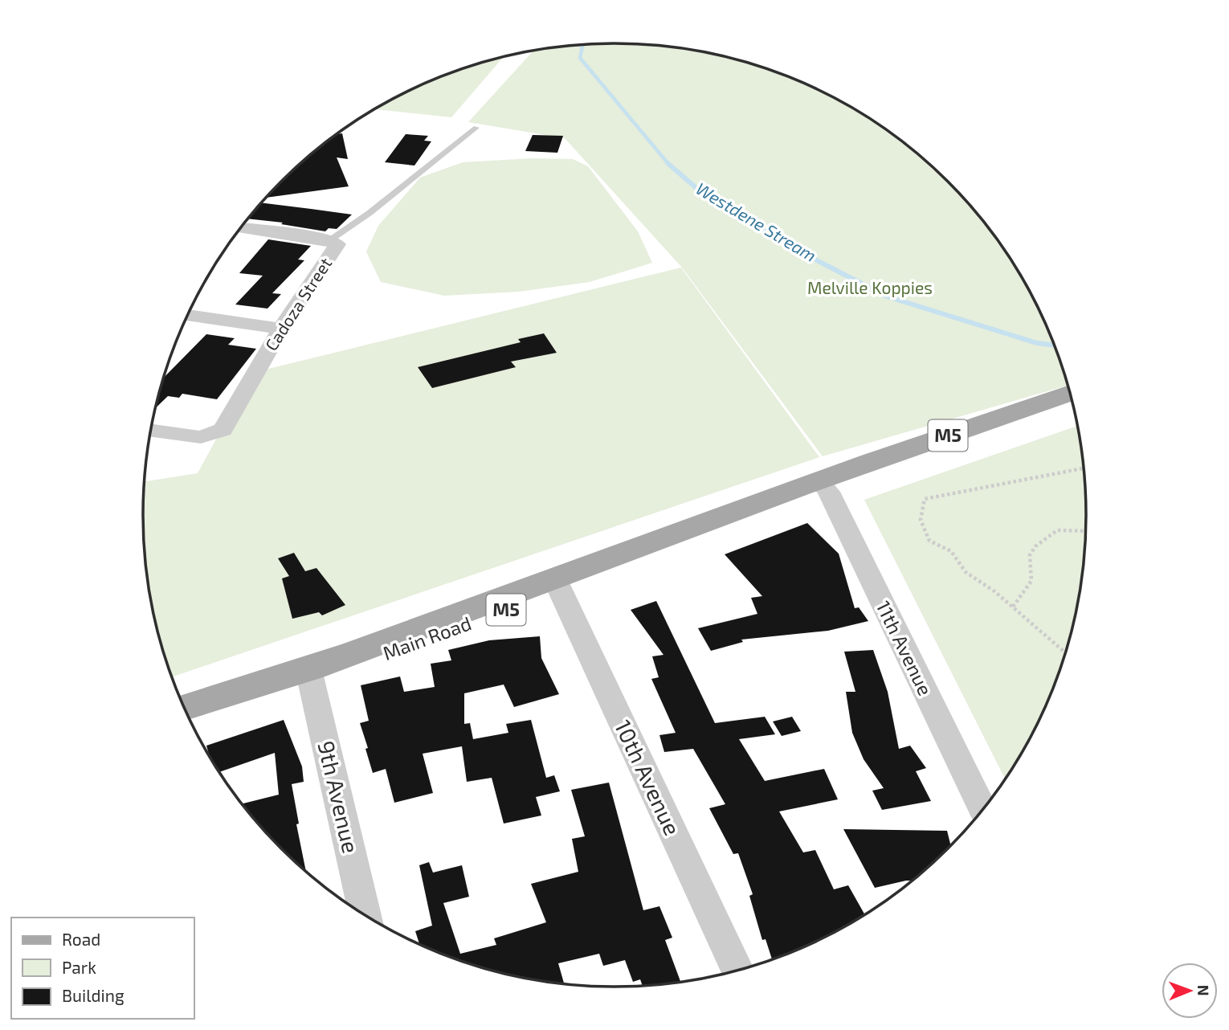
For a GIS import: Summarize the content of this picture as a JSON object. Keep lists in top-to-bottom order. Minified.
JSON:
{"streets":{"main road":["M5","Main Road"],"street":["Cadoza Street","11th Avenue","10th Avenue","9th Avenue"]},"crossings":[["M5","Main Road"],["M5","11th Avenue"],["Main Road","11th Avenue"],["Main Road","10th Avenue"],["Main Road","9th Avenue"]],"water":["Westdene Stream"],"parks":["Melville Koppies"],"legend":["Road","Park","Building"],"north":"right"}
